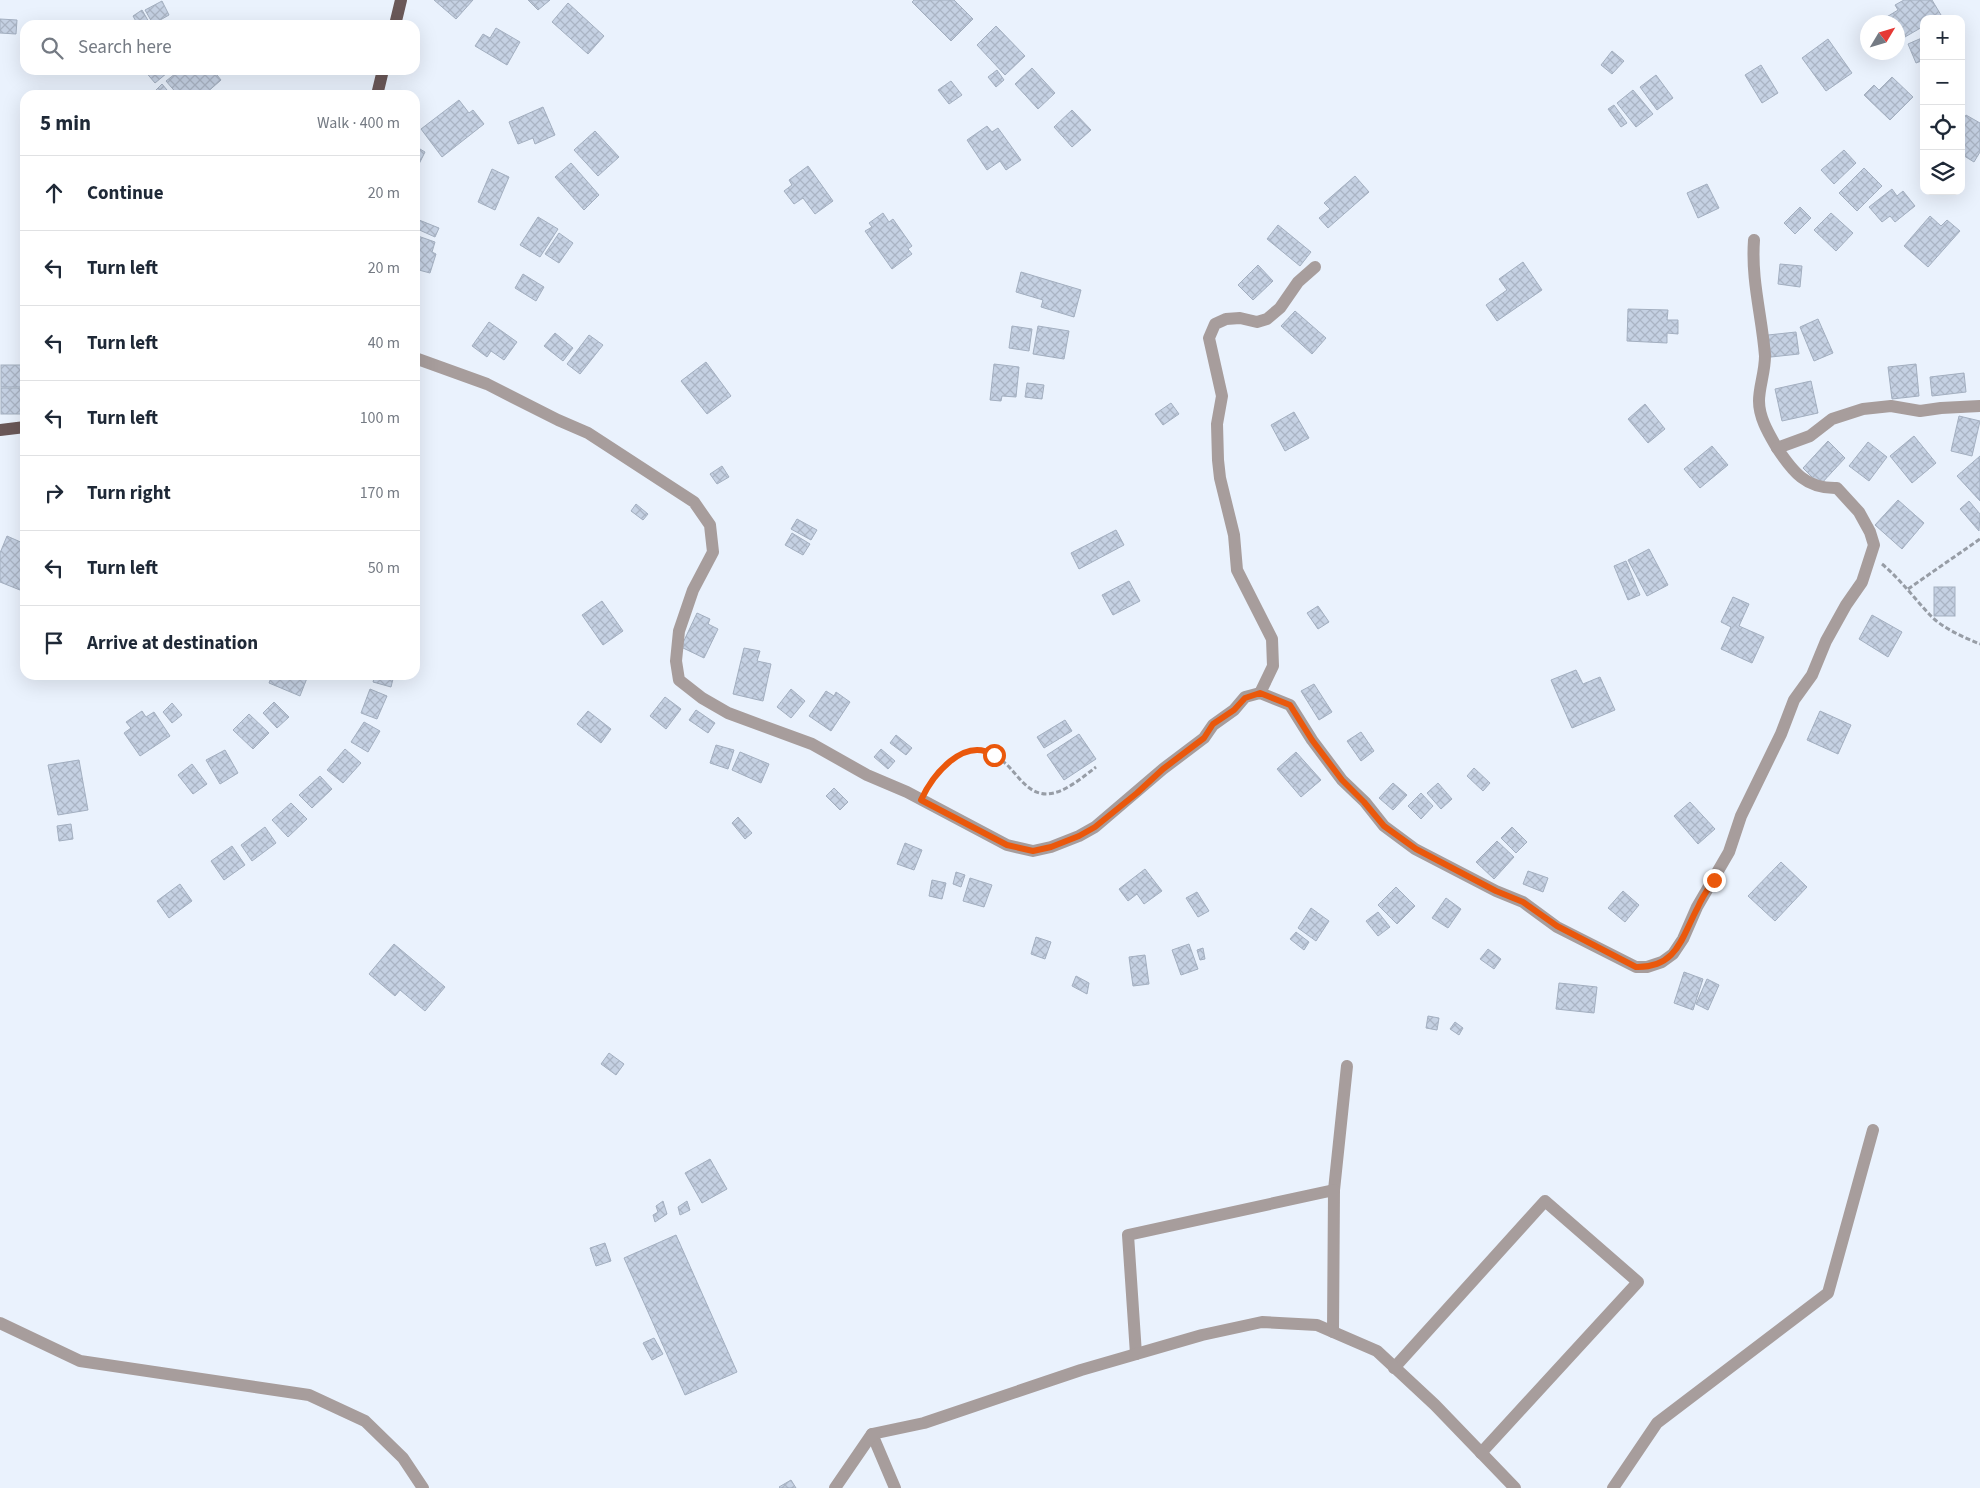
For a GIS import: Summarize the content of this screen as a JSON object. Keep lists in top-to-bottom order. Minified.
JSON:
{"north":"top right","page":{"map_buttons":["+","−"],"search":"Search here","heading":["5 min","Walk · 400 m"],"list":[["Continue","20 m"],["Turn left","20 m"],["Turn left","40 m"],["Turn left","100 m"],["Turn right","170 m"],["Turn left","50 m"],"Arrive at destination"]}}
